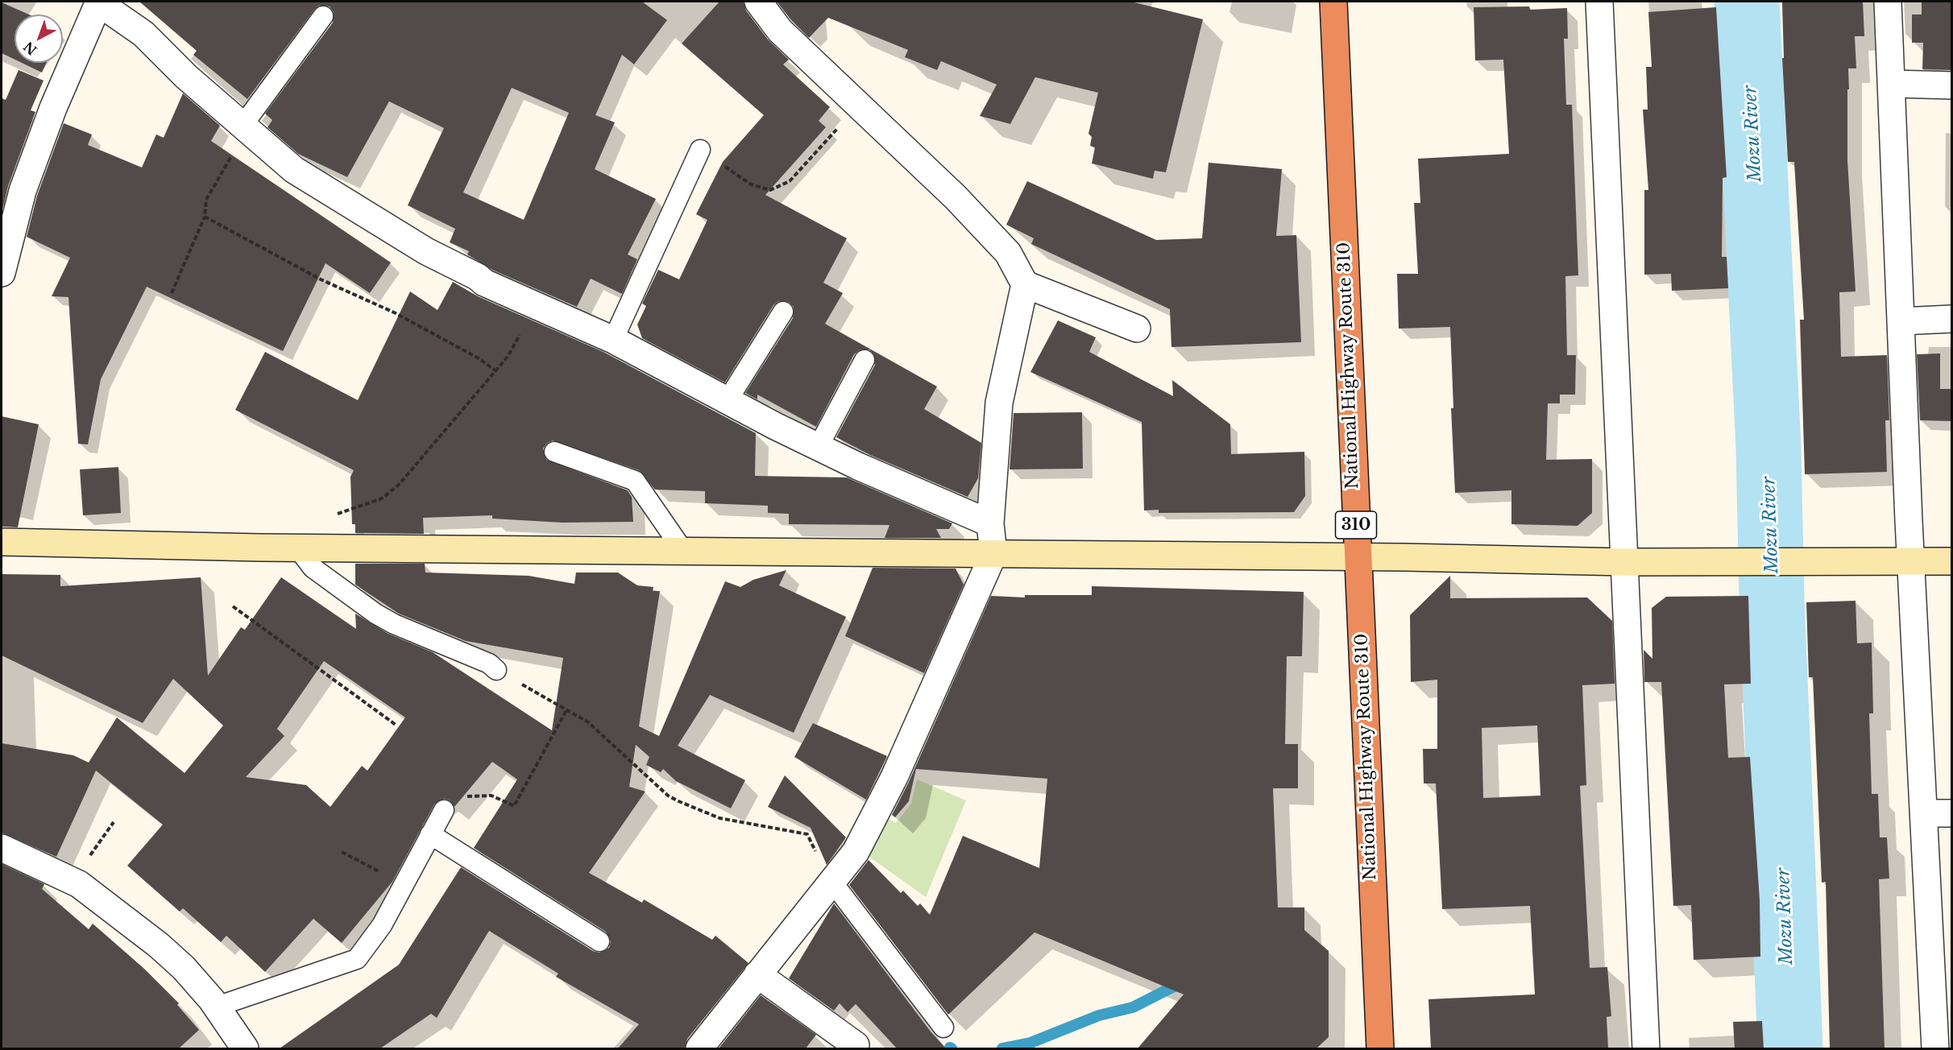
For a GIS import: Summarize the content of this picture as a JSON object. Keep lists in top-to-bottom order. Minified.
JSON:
{"streets":{"highway":["National Highway Route 310","310"]},"water":["Mozu River"],"north":"bottom left"}
